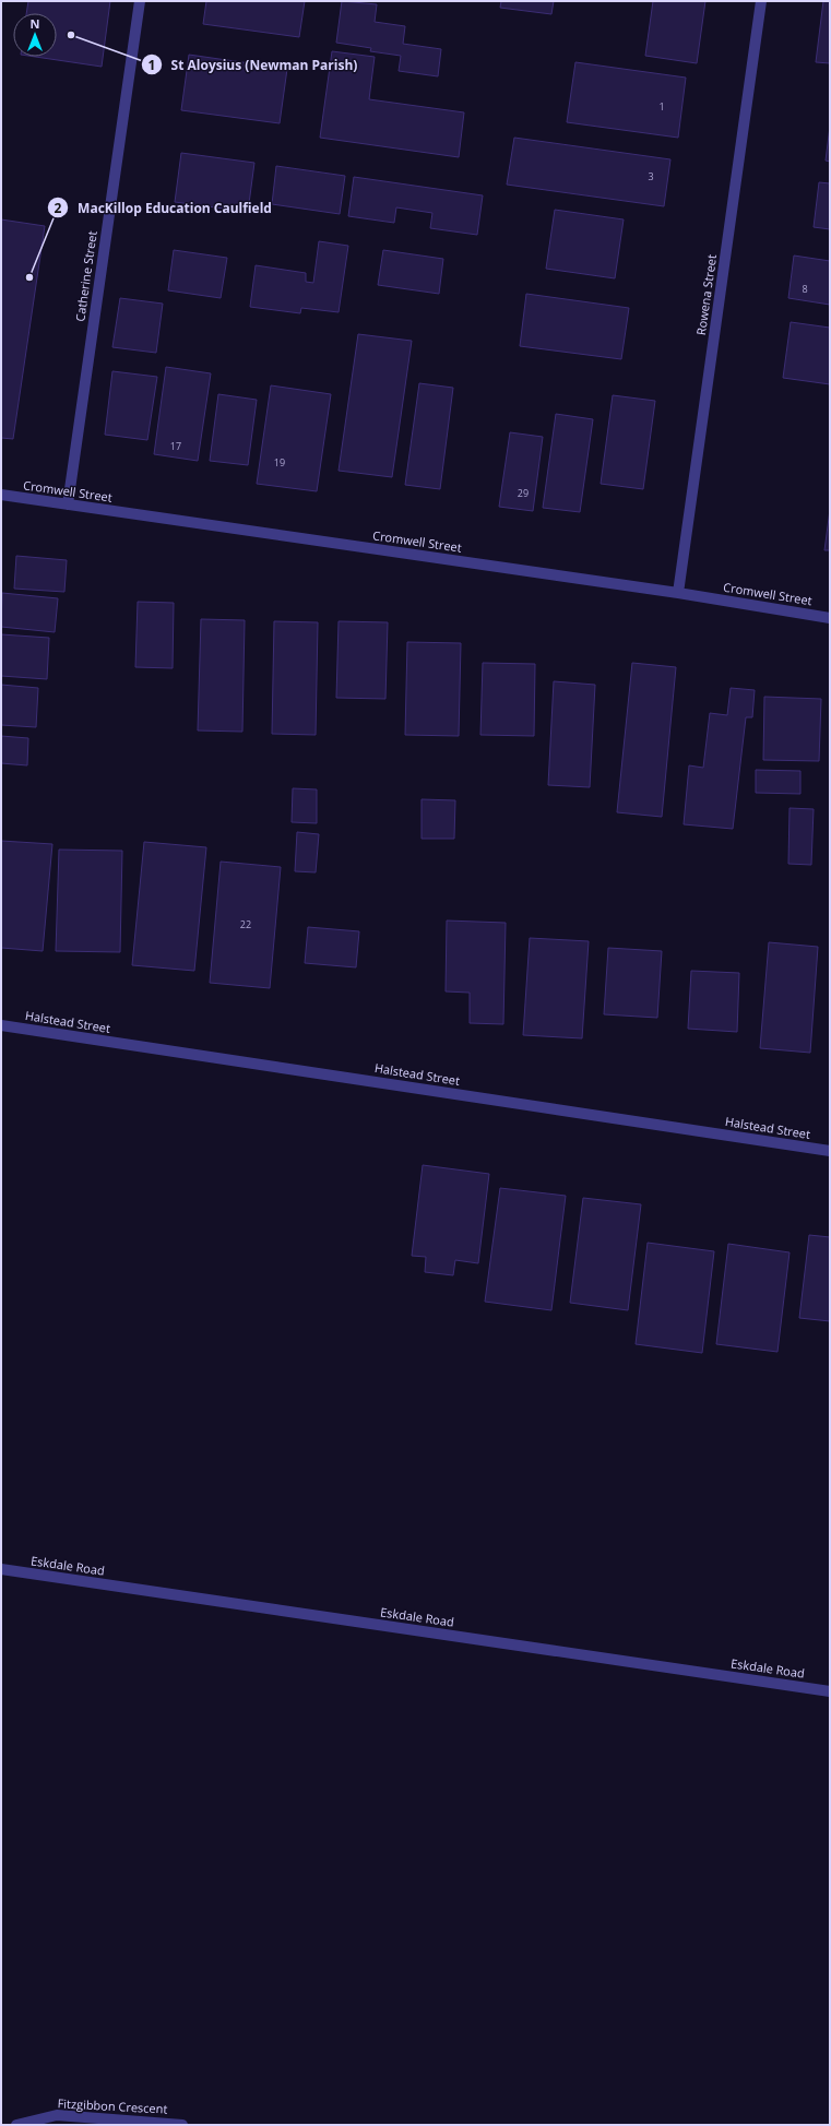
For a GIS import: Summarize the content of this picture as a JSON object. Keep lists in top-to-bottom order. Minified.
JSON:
{"streets":{"street":["Catherine Street","Rowena Street","Cromwell Street","Halstead Street","Eskdale Road","Fitzgibbon Crescent"]},"crossings":[["Catherine Street","Cromwell Street"],["Rowena Street","Cromwell Street"]],"places":["St Aloysius (Newman Parish)","MacKillop Education Caulfield"],"house_numbers":["1","3","8","17","19","29","22"],"north":"top"}
